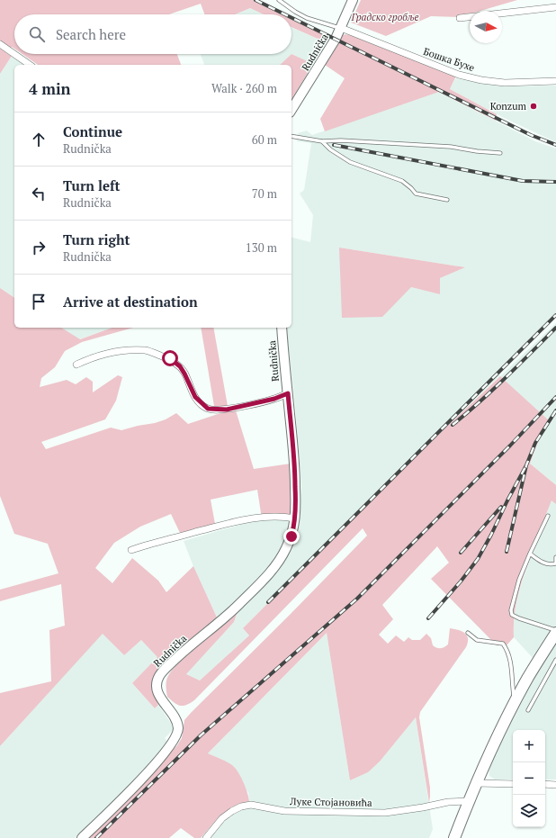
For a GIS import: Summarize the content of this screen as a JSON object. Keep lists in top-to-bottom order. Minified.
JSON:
{"streets":{"street":["Rudnička","Бошка Бухе","Луке Стојановића"]},"crossings":[["Rudnička","Бошка Бухе"]],"parks":["Градско гробље"],"places":["Konzum"],"north":"right","page":{"search":"Search here","heading":["4 min","Walk · 260 m"],"list":[["Continue","Rudnička","60 m"],["Turn left","Rudnička","70 m"],["Turn right","Rudnička","130 m"],"Arrive at destination"],"map_buttons":["+","−"]}}
